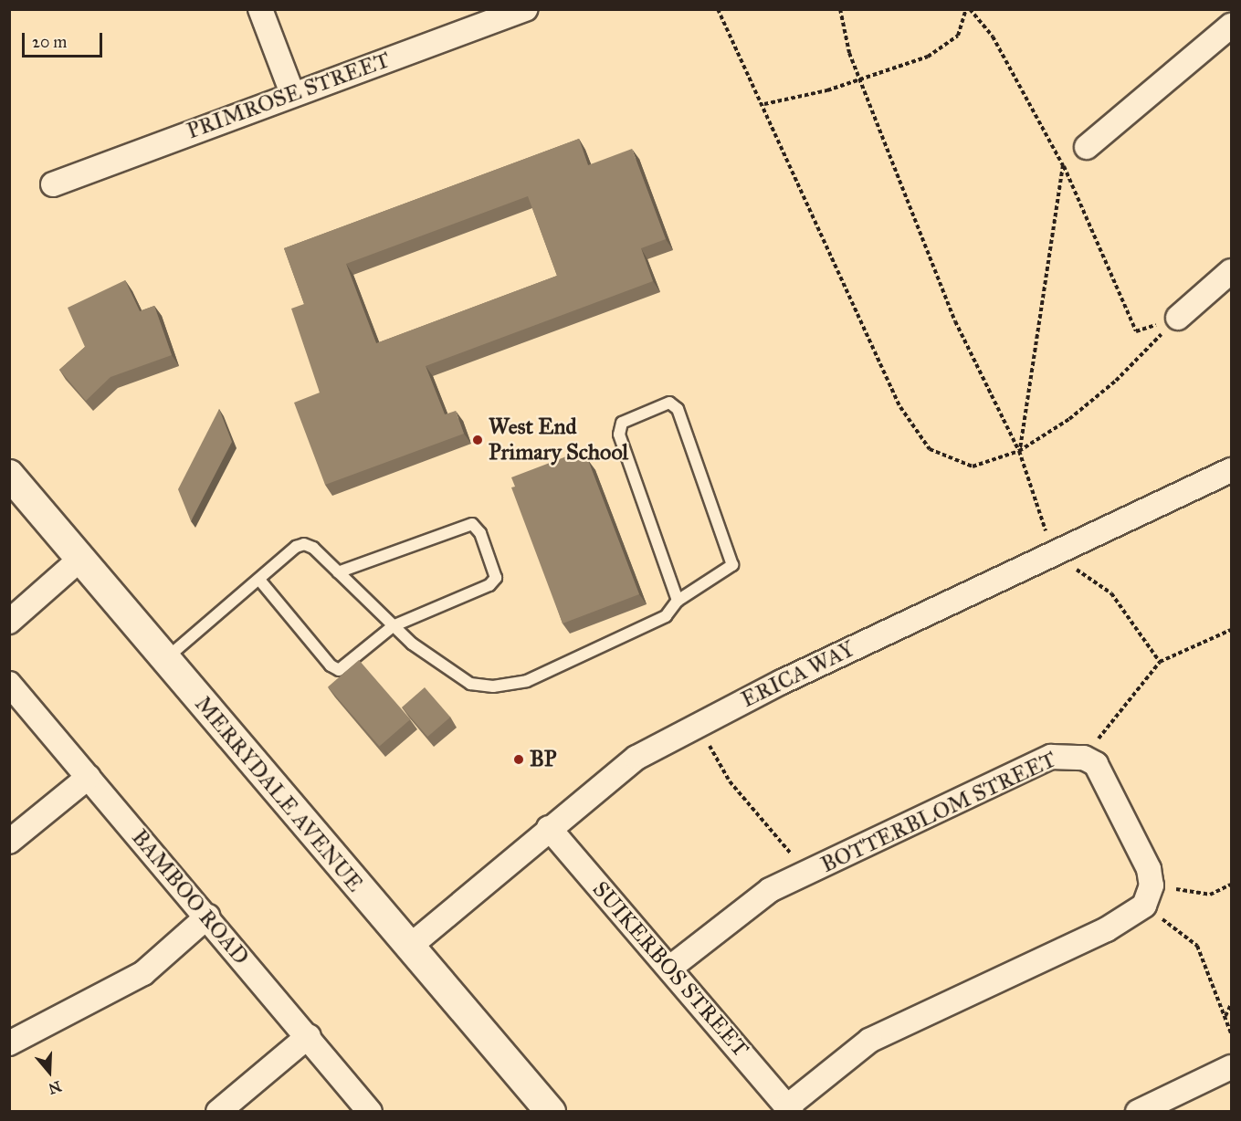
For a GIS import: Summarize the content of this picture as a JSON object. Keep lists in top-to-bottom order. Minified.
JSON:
{"streets":{"street":["PRIMROSE STREET","ERICA WAY","MERRYDALE AVENUE","BOTTERBLOM STREET","BAMBOO ROAD","SUIKERBOS STREET"]},"crossings":[["ERICA WAY","MERRYDALE AVENUE"],["ERICA WAY","SUIKERBOS STREET"],["BOTTERBLOM STREET","SUIKERBOS STREET"]],"places":["West End Primary School","BP"],"scale_bar":"20 m","north":"bottom"}
